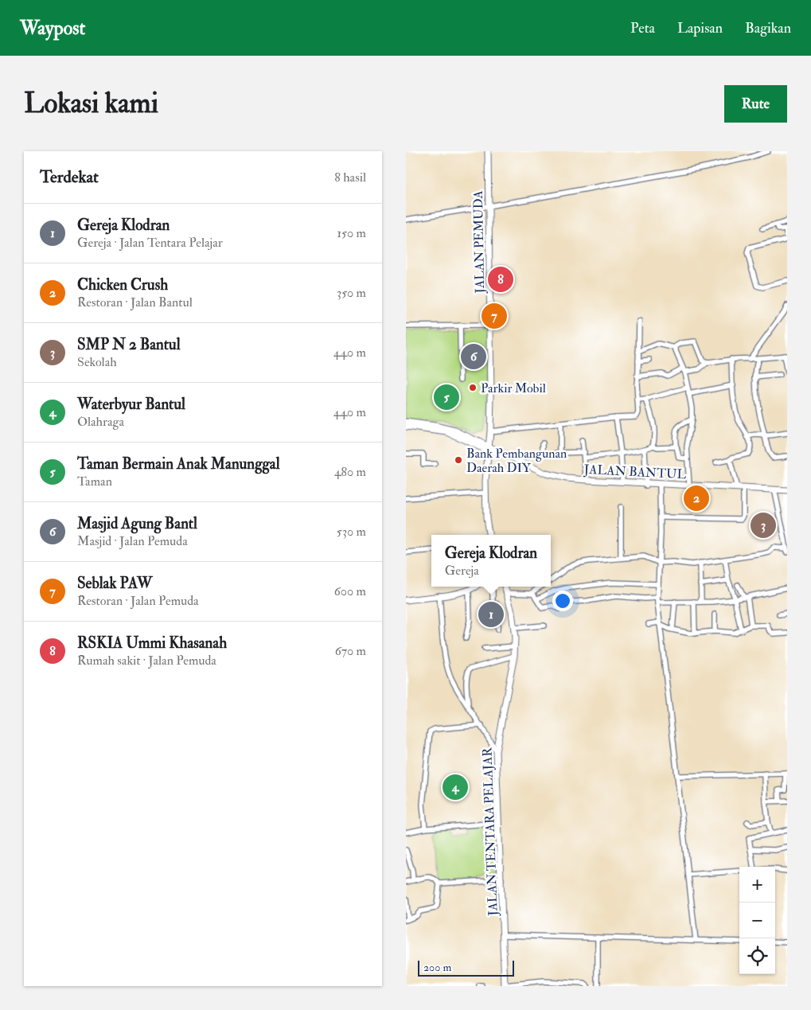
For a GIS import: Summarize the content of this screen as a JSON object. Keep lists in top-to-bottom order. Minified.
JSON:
{"streets":{"main road":["JALAN PEMUDA","JALAN BANTUL","JALAN TENTARA PELAJAR"]},"crossings":[["JALAN PEMUDA","JALAN BANTUL"]],"places":["Parkir Mobil","Bank Pembangunan Daerah DIY"],"scale_bar":"200 m","page":{"header":"Waypost","nav":["Peta","Lapisan","Bagikan"],"buttons":"Rute","title":"Lokasi kami","heading":["Terdekat","8 hasil"],"list":[{"mark":"1","name":"Gereja Klodran","note":"Gereja · Jalan Tentara Pelajar","value":"150 m"},{"mark":"2","name":"Chicken Crush","note":"Restoran · Jalan Bantul","value":"350 m"},{"mark":"3","name":"SMP N 2 Bantul","note":"Sekolah","value":"440 m"},{"mark":"4","name":"Waterbyur Bantul","note":"Olahraga","value":"440 m"},{"mark":"5","name":"Taman Bermain Anak Manunggal","note":"Taman","value":"480 m"},{"mark":"6","name":"Masjid Agung Bantl","note":"Masjid · Jalan Pemuda","value":"530 m"},{"mark":"7","name":"Seblak PAW","note":"Restoran · Jalan Pemuda","value":"600 m"},{"mark":"8","name":"RSKIA Ummi Khasanah","note":"Rumah sakit · Jalan Pemuda","value":"670 m"}],"pins":["8","7","6","5","2","3","1","4"],"popup":["Gereja Klodran","Gereja"],"map_buttons":["+","−"],"scale":"200 m"}}
